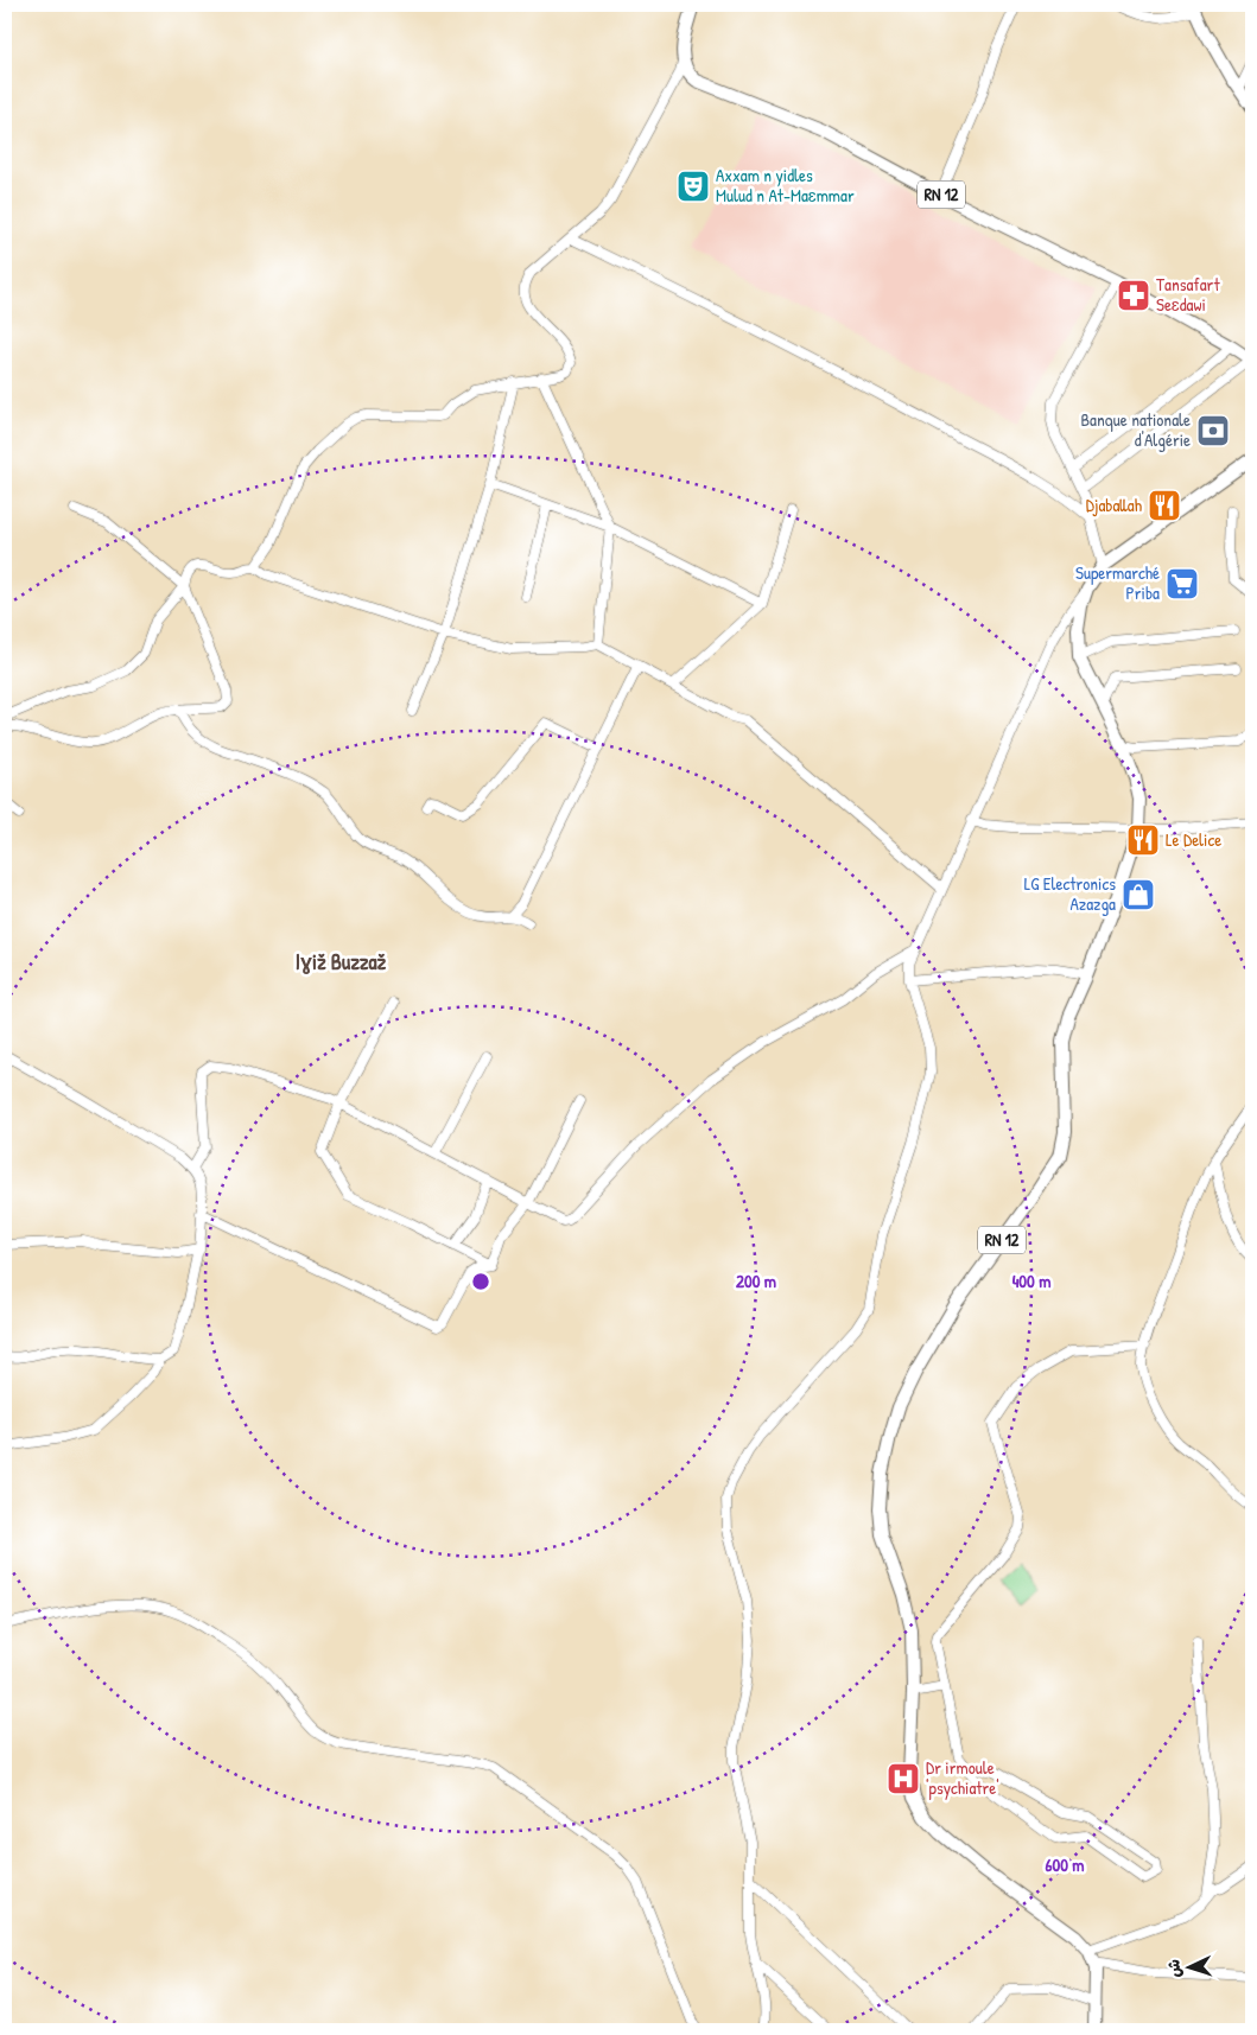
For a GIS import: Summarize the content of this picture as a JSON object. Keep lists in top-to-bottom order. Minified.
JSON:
{"streets":{"main road":["RN 12"]},"districts":["Iɣiž Buzzaž"],"places":{"theatre":["Axxam n yidles Mulud n At-Maɛmmar"],"pharmacy":["Tansafart Seɛdawi"],"bank":["Banque nationale d'Algérie"],"restaurant":["Djaballah","Le Delice"],"supermarket":["Supermarché Priba"],"shop":["LG Electronics Azazga"],"hospital":["Dr irmoule 'psychiatre'"]},"north":"left","rings":["200 m","400 m","600 m"]}
